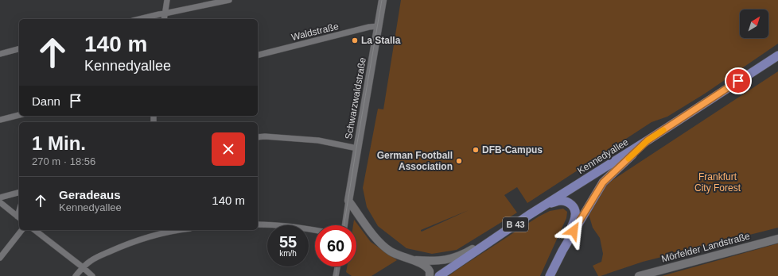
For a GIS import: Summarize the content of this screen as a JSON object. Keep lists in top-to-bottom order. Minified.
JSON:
{"streets":{"main road":["Schwarzwaldstraße","Kennedyallee","B 43","Mörfelder Landstraße"],"street":["Waldstraße"]},"crossings":[["Waldstraße","Schwarzwaldstraße"],["Kennedyallee","B 43"]],"parks":["Frankfurt City Forest"],"places":["La Stalla","DFB-Campus","German Football Association"],"north":"top right","page":{"turn":["140 m","Kennedyallee"],"then":"Dann","heading":["1 Min.","270 m · 18:56"],"list":[{"name":"Geradeaus","note":"Kennedyallee","value":"140 m"}],"speed":"55 km/h","limit":"60"}}
